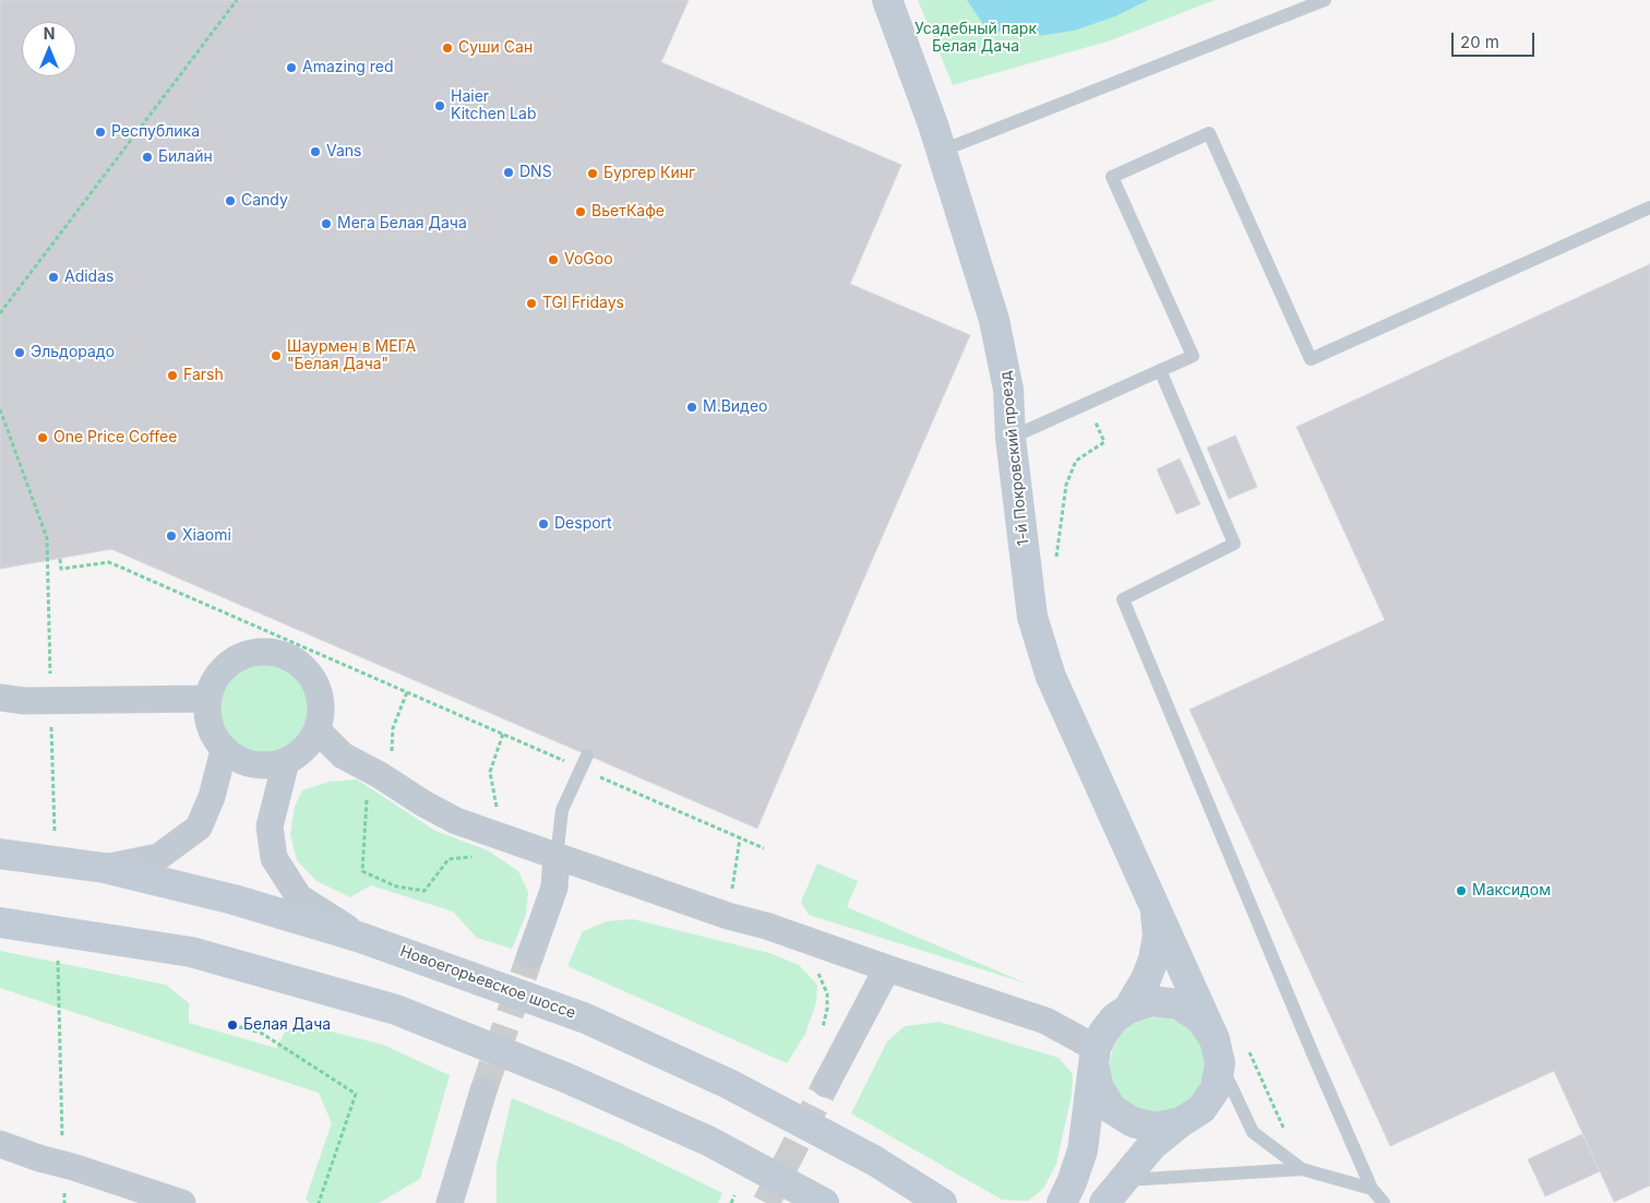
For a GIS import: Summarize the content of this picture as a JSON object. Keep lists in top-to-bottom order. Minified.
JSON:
{"streets":{"main road":["1-й Покровский проезд","Новоегорьевское шоссе"]},"parks":["Усадебный парк Белая Дача"],"places":["Суши Сан","Amazing red","Haier Kitchen Lab","Республика","Vans","Билайн","DNS","Бургер Кинг","Candy","ВьетКафе","Мега Белая Дача","VoGoo","Adidas","TGI Fridays","Эльдорадо","Шаурмен в МЕГА \"Белая Дача\"","Farsh","М.Видео","One Price Coffee","Desport","Xiaomi","Максидом","Белая Дача"],"scale_bar":"20 m","north":"top"}
